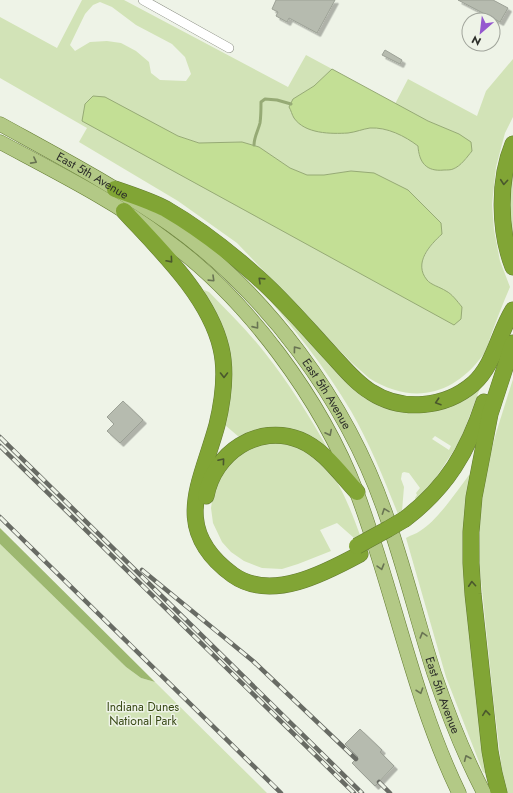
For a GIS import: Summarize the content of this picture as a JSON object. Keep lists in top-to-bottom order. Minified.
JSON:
{"streets":{"main road":["East 5th Avenue"]},"parks":["Indiana Dunes National Park"],"north":"bottom left"}
